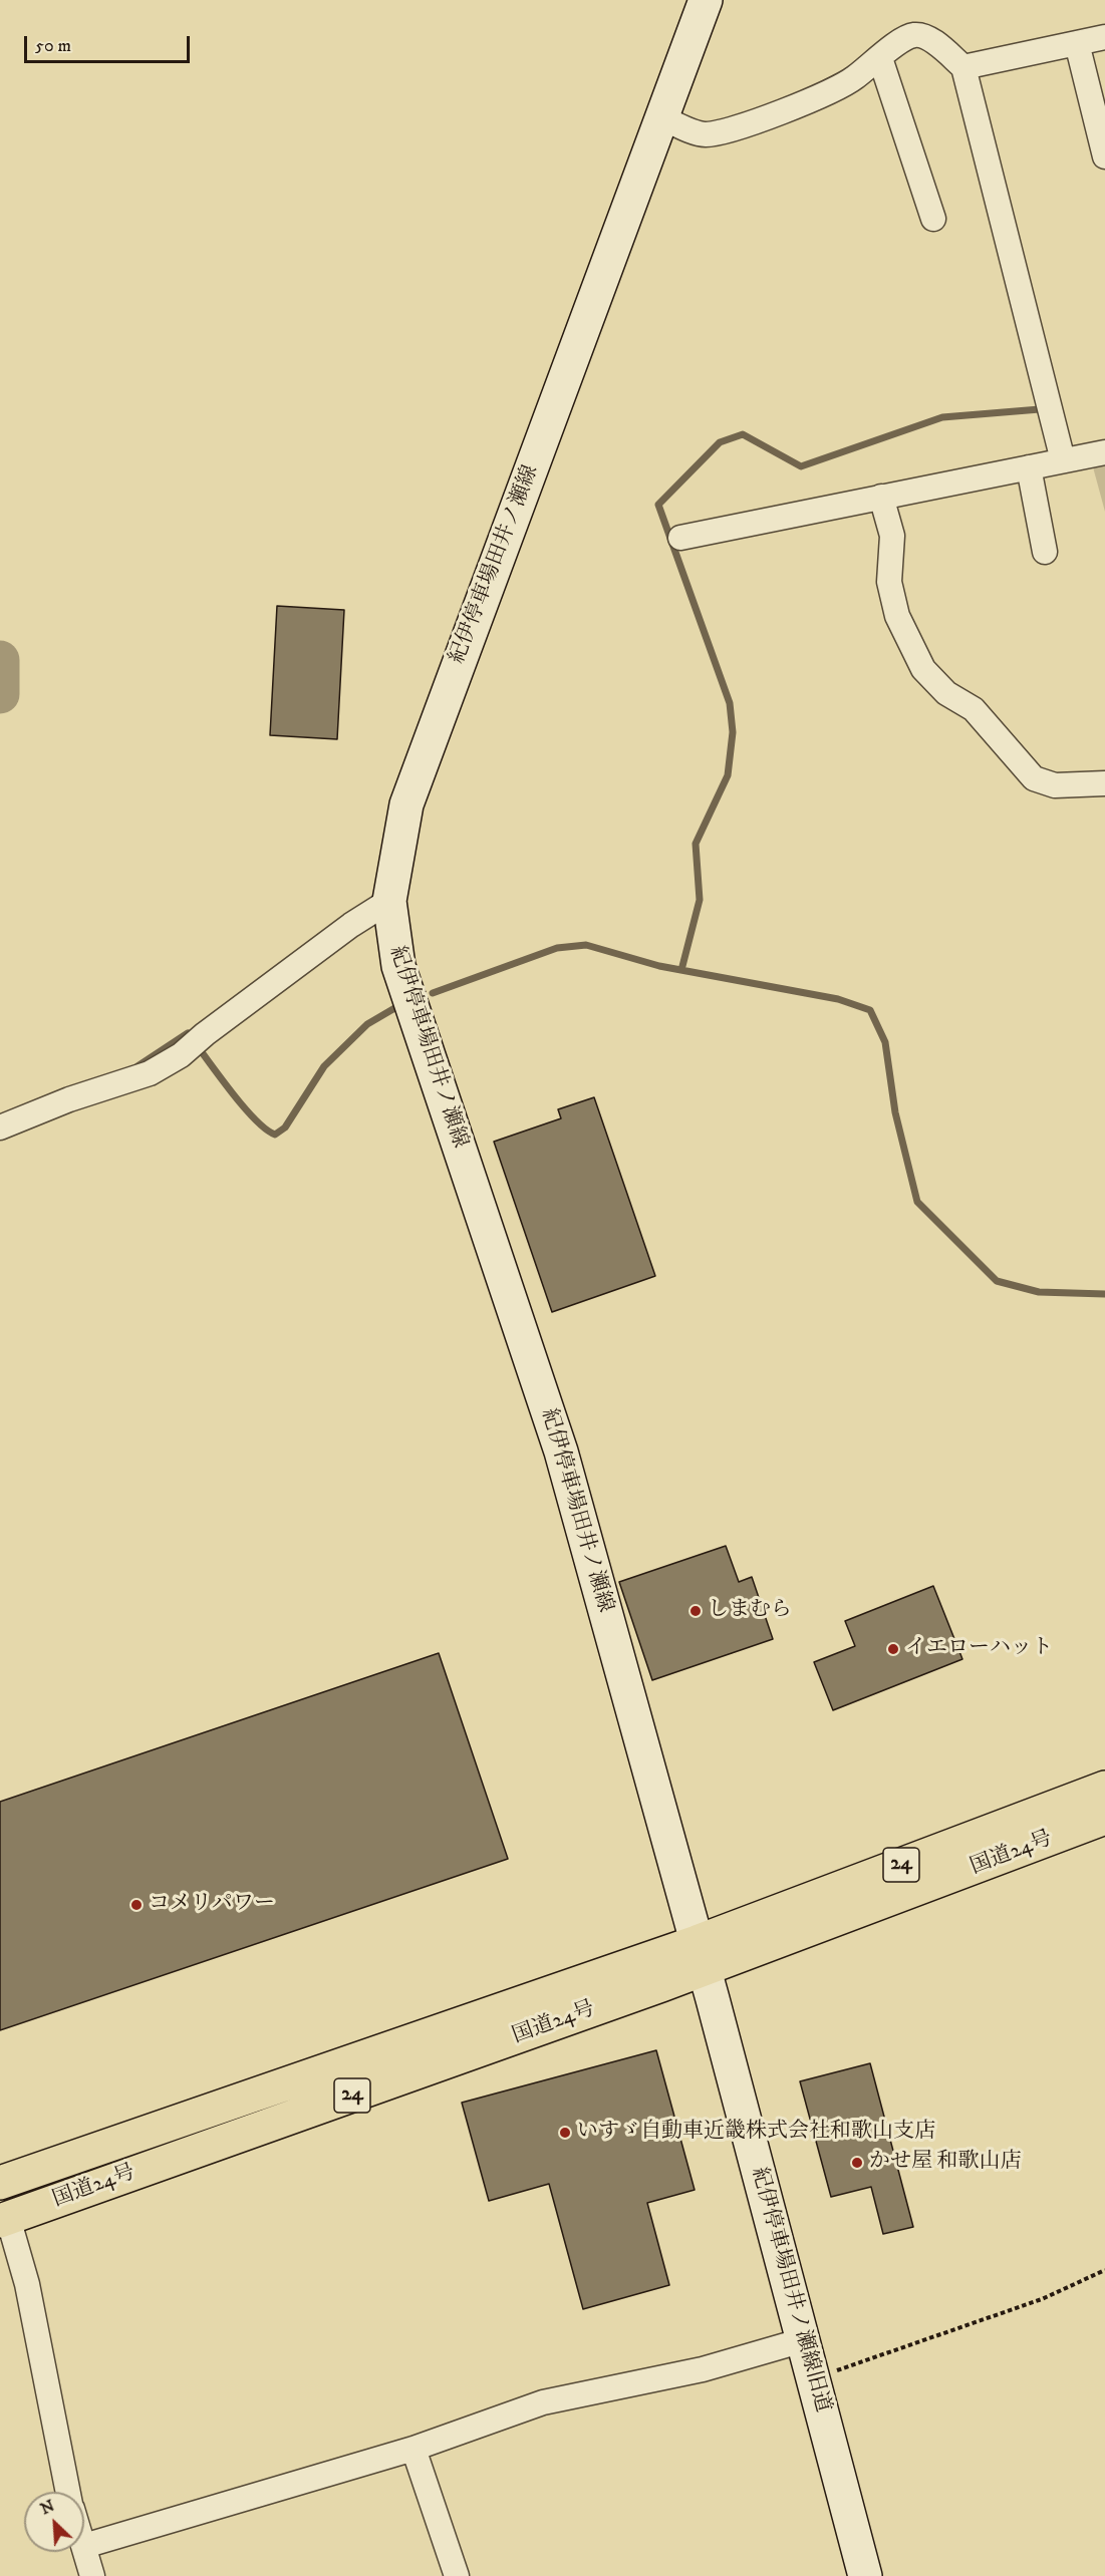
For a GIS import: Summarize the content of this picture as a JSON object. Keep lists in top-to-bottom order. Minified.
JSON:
{"streets":{"highway":["国道24号","24"],"main road":["紀伊停車場田井ノ瀬線","紀伊停車場田井ノ瀬線旧道"]},"crossings":[["紀伊停車場田井ノ瀬線","国道24号"],["紀伊停車場田井ノ瀬線","紀伊停車場田井ノ瀬線旧道"],["国道24号","紀伊停車場田井ノ瀬線旧道"]],"places":["しまむら","イエローハット","コメリパワー","いすゞ自動車近畿株式会社和歌山支店","かせ屋 和歌山店"],"scale_bar":"50 m","north":"top left"}
